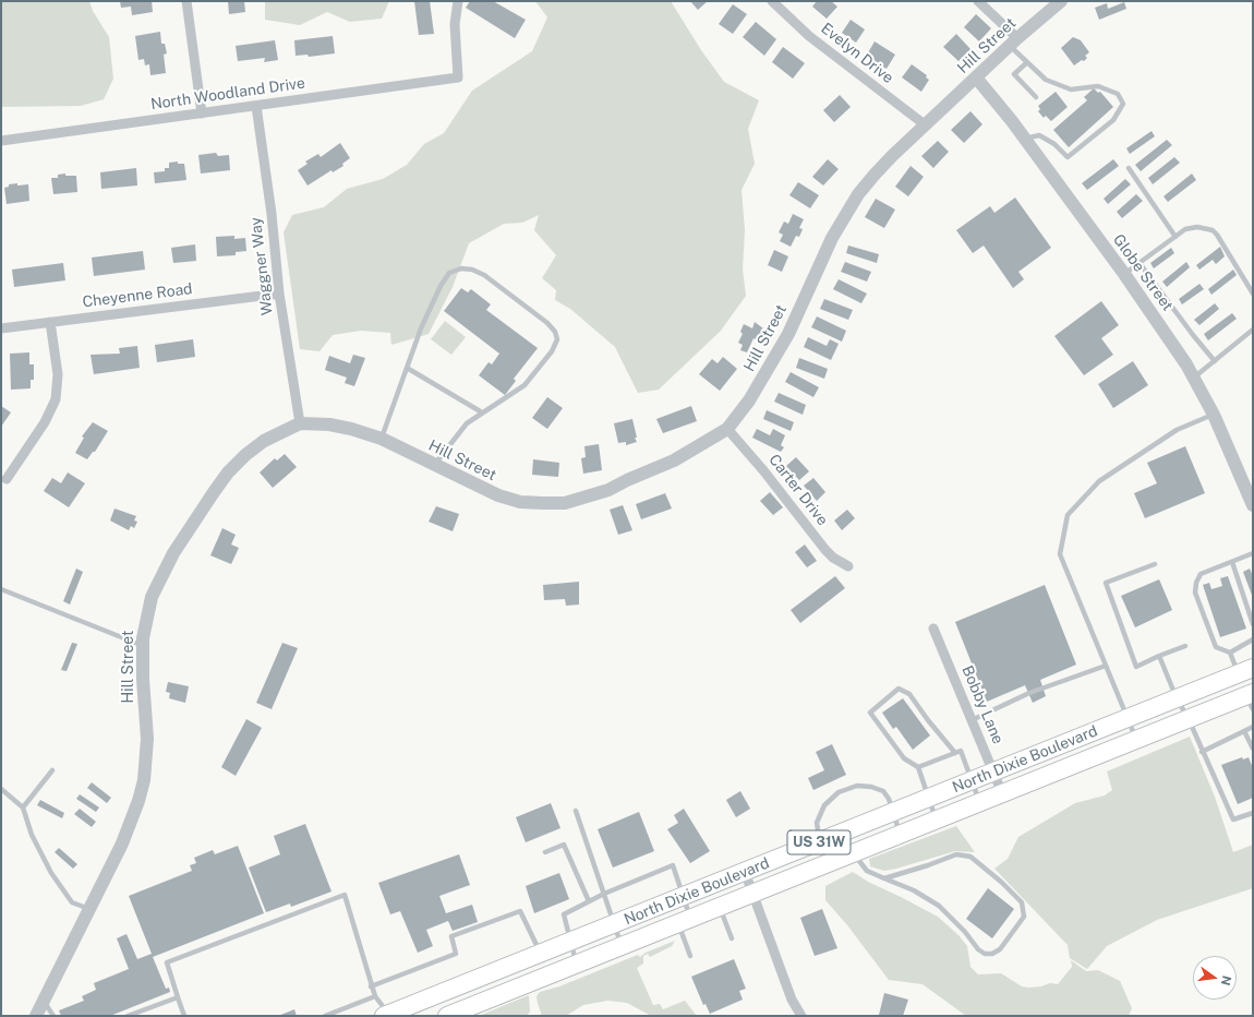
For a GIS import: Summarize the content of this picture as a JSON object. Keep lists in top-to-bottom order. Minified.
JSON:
{"streets":{"highway":["North Dixie Boulevard","US 31W"],"street":["Hill Street","Evelyn Drive","North Woodland Drive","Waggner Way","Globe Street","Cheyenne Road","Carter Drive","Bobby Lane"]},"crossings":[["Hill Street","Evelyn Drive"],["Hill Street","Waggner Way"],["Hill Street","Globe Street"],["Hill Street","Carter Drive"],["North Woodland Drive","Waggner Way"],["Waggner Way","Cheyenne Road"],["Bobby Lane","North Dixie Boulevard"]],"north":"right"}
